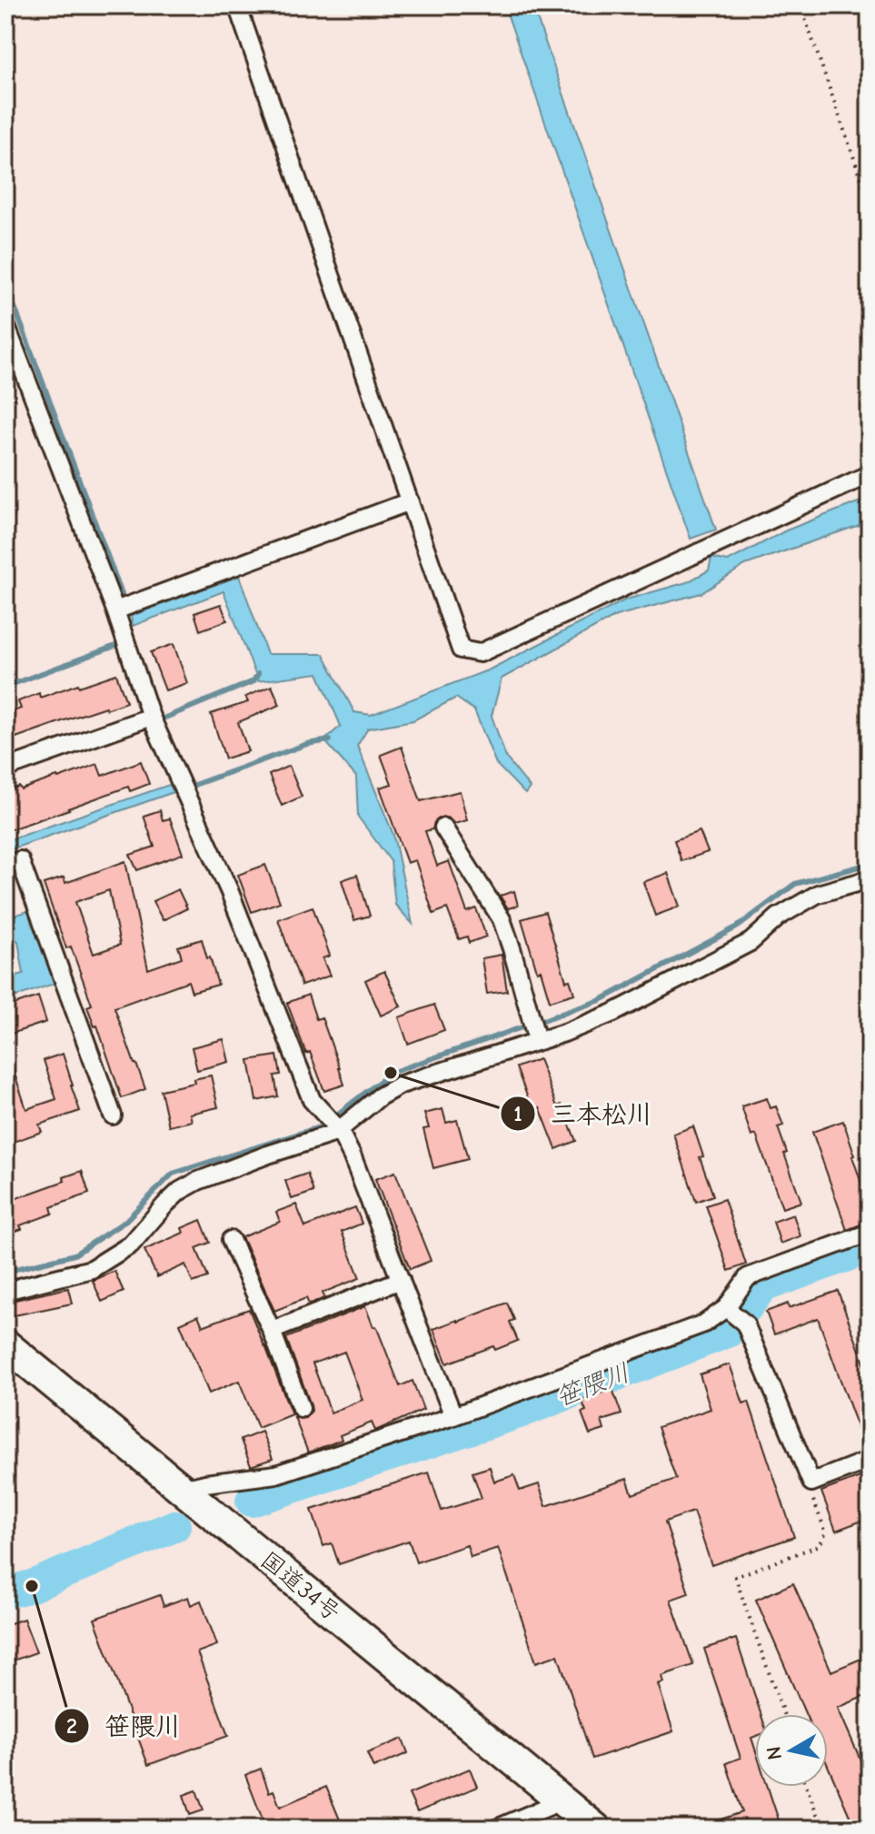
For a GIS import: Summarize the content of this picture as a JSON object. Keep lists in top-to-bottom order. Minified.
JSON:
{"streets":{"highway":["国道34号"]},"water":["笹隈川"],"places":["三本松川","笹隈川"],"north":"left"}
